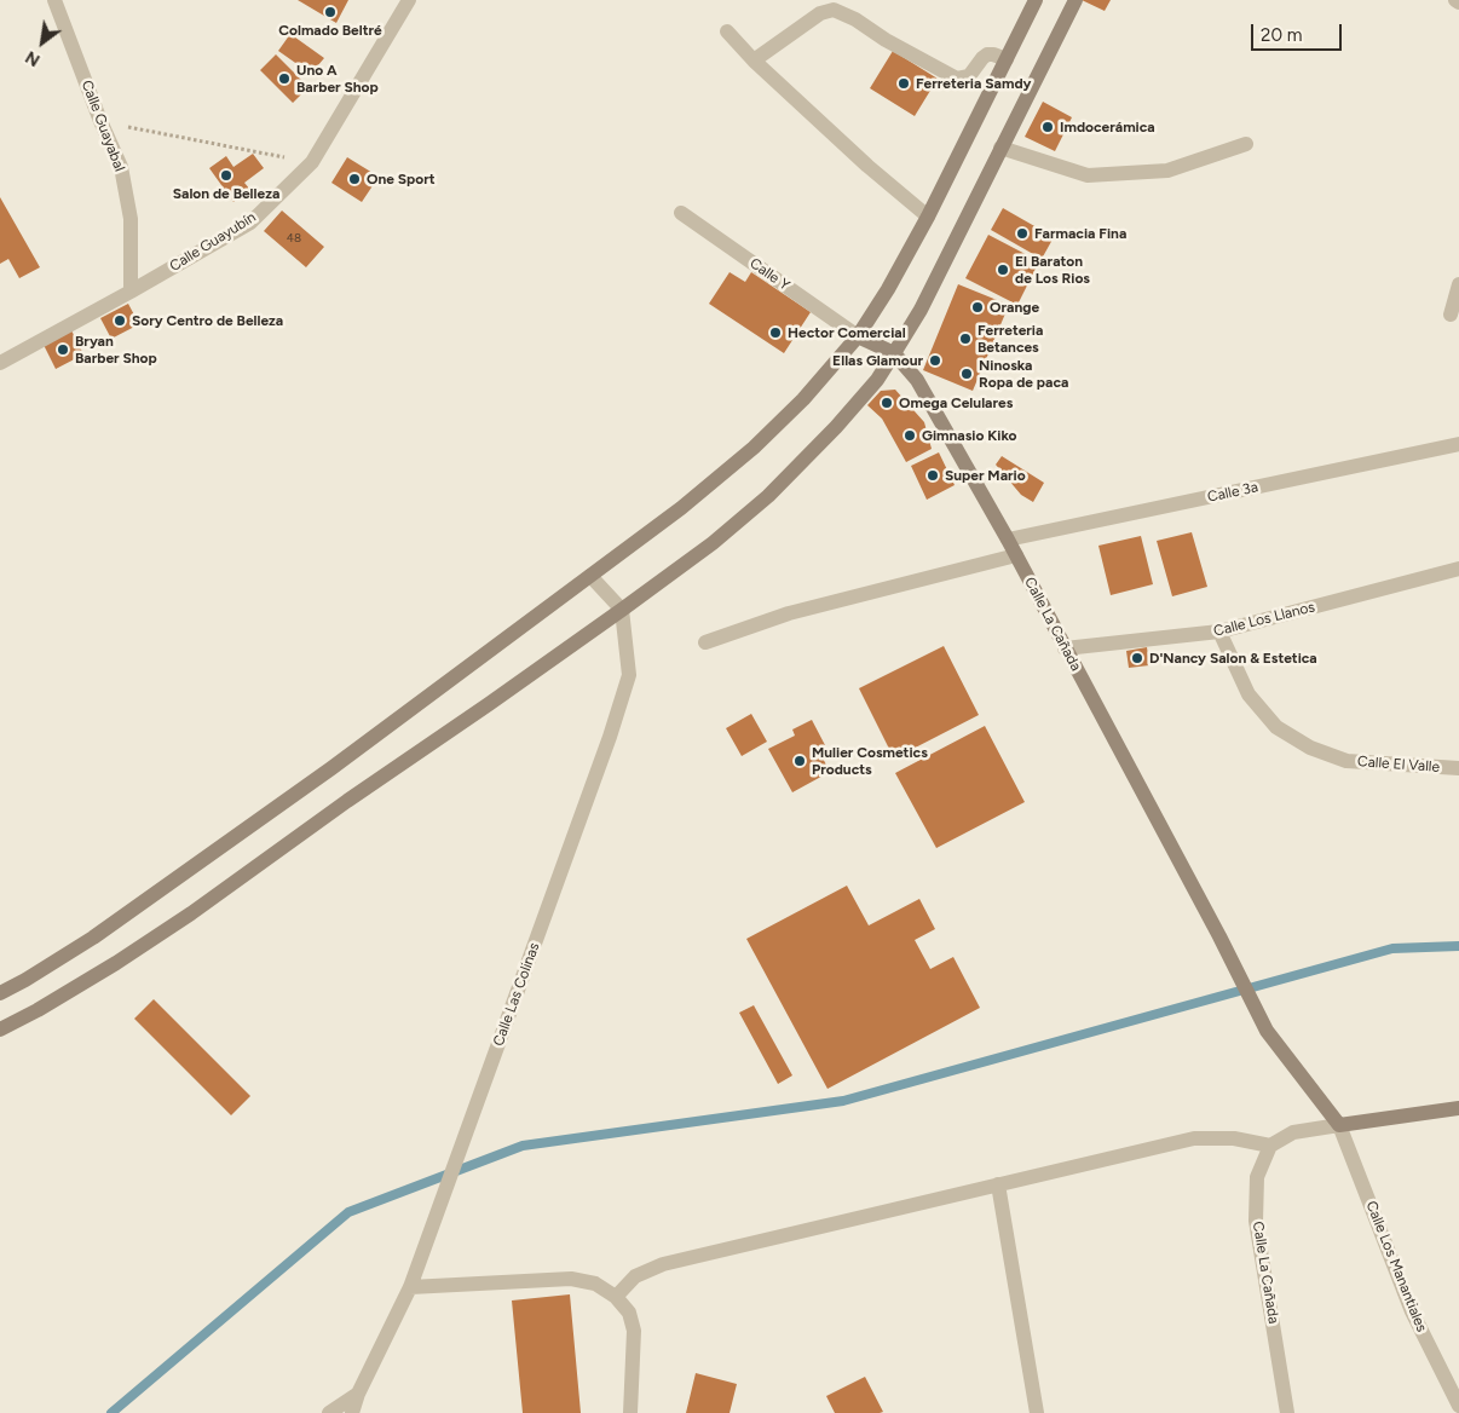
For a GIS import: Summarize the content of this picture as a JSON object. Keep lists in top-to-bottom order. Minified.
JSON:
{"streets":{"main road":["Calle La Cañada"],"street":["Calle Guayabal","Calle Guayubín","Calle Y","Calle 3a","Calle Los Llanos","Calle El Valle","Calle Las Colinas","Calle Los Manantiales"]},"crossings":[["Calle Guayabal","Calle Guayubín"],["Calle Y","Calle La Cañada"],["Calle 3a","Calle La Cañada"],["Calle Los Llanos","Calle La Cañada"],["Calle Los Llanos","Calle El Valle"],["Calle La Cañada","Calle Los Manantiales"]],"places":["Colmado Beltré","Uno A Barber Shop","Ferreteria Samdy","Imdocerámica","Salon de Belleza","One Sport","Farmacia Fina","El Baraton de Los Rios","Orange","Sory Centro de Belleza","Hector Comercial","Ferreteria Betances","Bryan Barber Shop","Ellas Glamour","Ninoska Ropa de paca","Omega Celulares","Gimnasio Kiko","Super Mario","D'Nancy Salon & Estetica","Mulier Cosmetics Products"],"house_numbers":["48"],"scale_bar":"20 m","north":"bottom left"}
